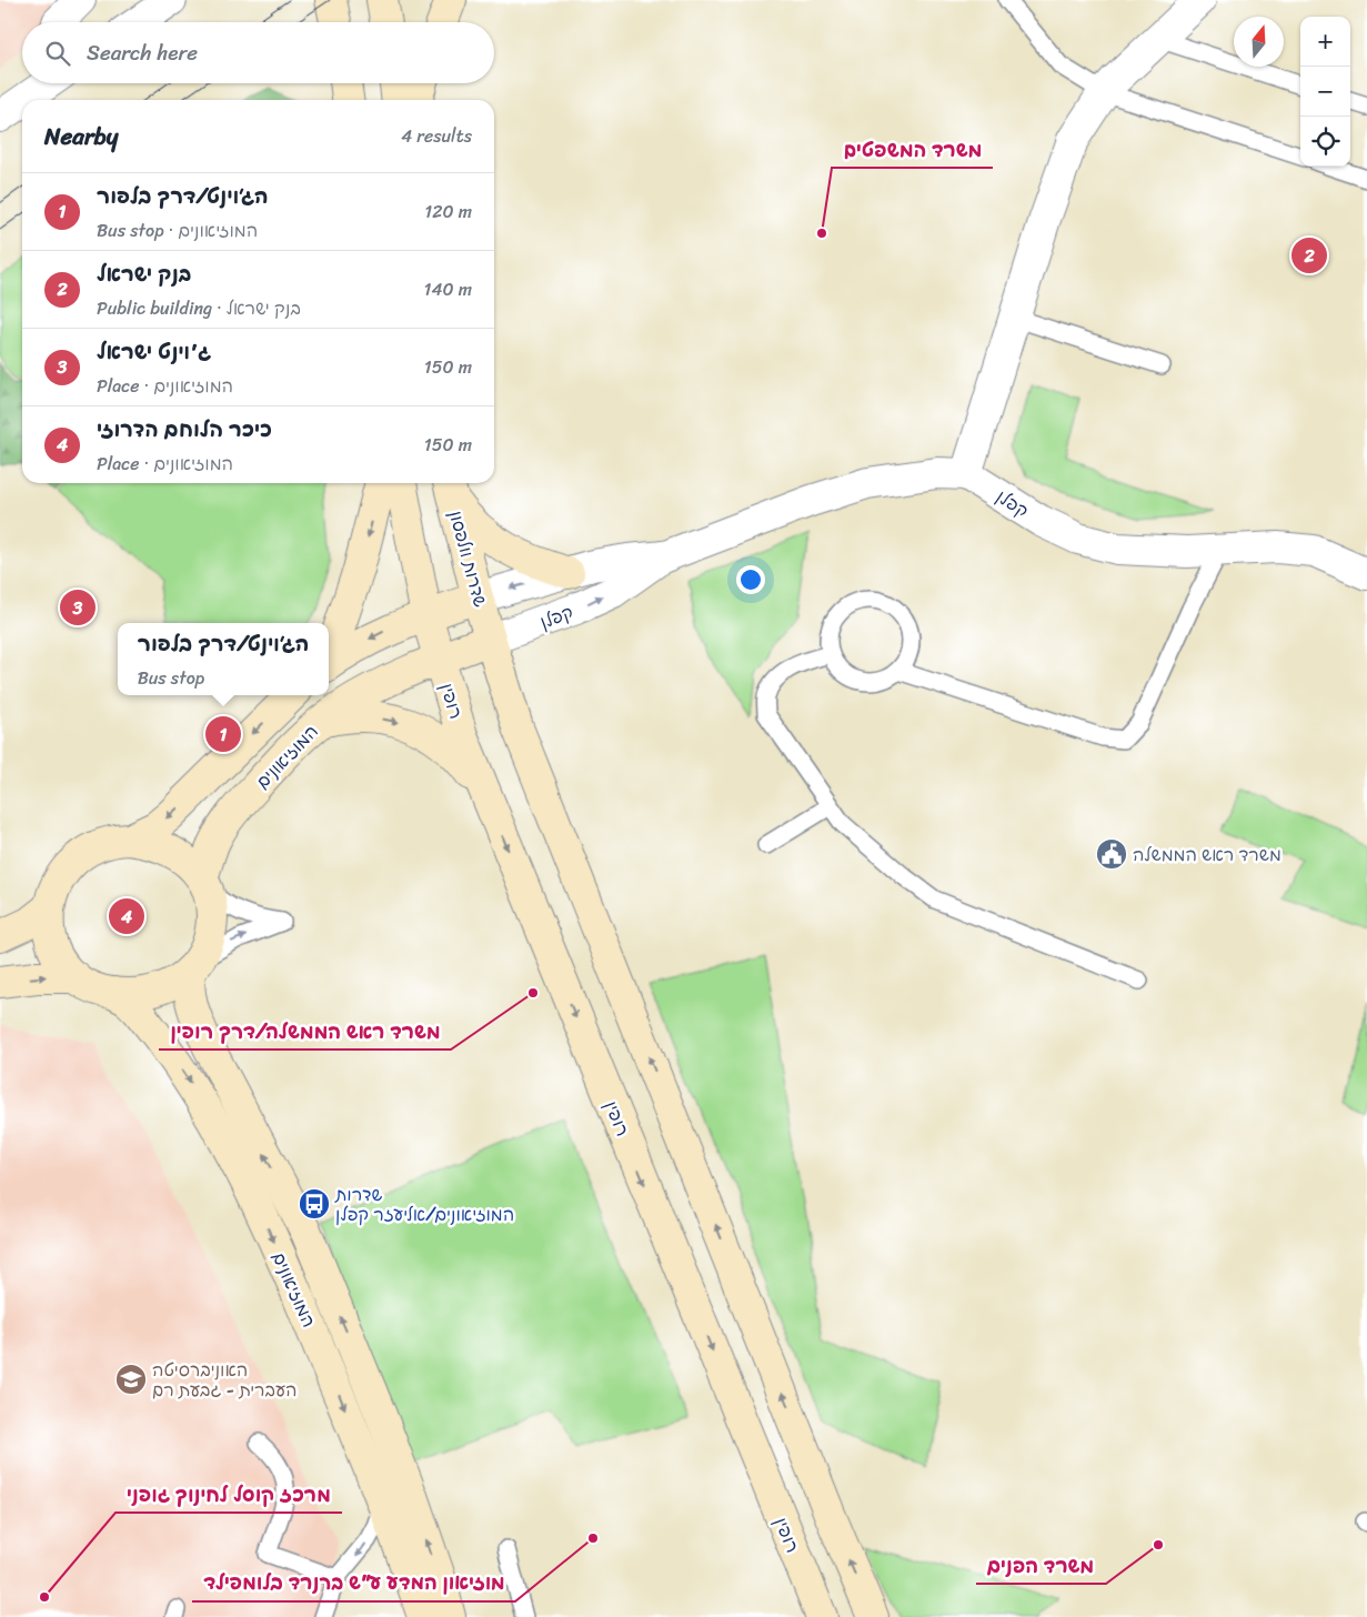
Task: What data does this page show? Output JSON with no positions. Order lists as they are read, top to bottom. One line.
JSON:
{"streets":{"street":["קפלן","שדרות וולפסון","רופין","המוזיאונים"]},"crossings":[["קפלן","שדרות וולפסון"],["קפלן","רופין"],["קפלן","המוזיאונים"],["רופין","המוזיאונים"]],"places":{"other":["משרד המשפטים","משרד ראש הממשלה/דרך רופין","מוזיאון המדע ע\"ש ברנרד בלומפילד","משרד הפנים","מרכז קוסל לחינוך גופני"],"public building":["משרד ראש הממשלה"],"bus stop":["שדרות המוזיאונים/אליעזר קפלן"],"school or university":["האוניברסיטה העברית - גבעת רם"]},"north":"top","page":{"map_buttons":["+","−"],"search":"Search here","heading":["Nearby","4 results"],"list":[{"mark":"1","name":"הג׳וינט/דרך בלפור","note":"Bus stop · המוזיאונים","value":"120 m"},{"mark":"2","name":"בנק ישראל","note":"Public building · בנק ישראל","value":"140 m"},{"mark":"3","name":"ג'וינט ישראל","note":"Place · המוזיאונים","value":"150 m"},{"mark":"4","name":"כיכר הלוחם הדרוזי","note":"Place · המוזיאונים","value":"150 m"}],"pins":["2","3","1","4"],"popup":["הג׳וינט/דרך בלפור","Bus stop"]}}
